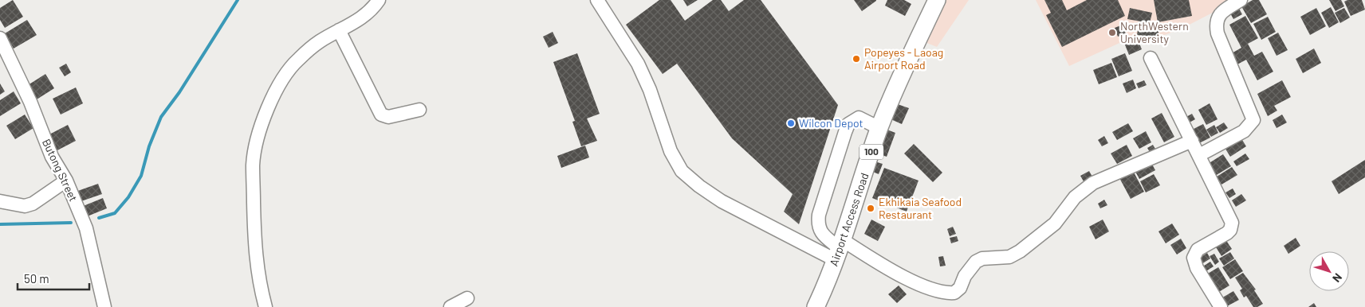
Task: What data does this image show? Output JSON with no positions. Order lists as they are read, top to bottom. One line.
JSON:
{"streets":{"main road":["100","Airport Access Road"],"street":["Butong Street"]},"places":["NorthWestern University","Popeyes - Laoag Airport Road","Wilcon Depot","Ekhikaia Seafood Restaurant"],"scale_bar":"50 m","north":"bottom right"}
